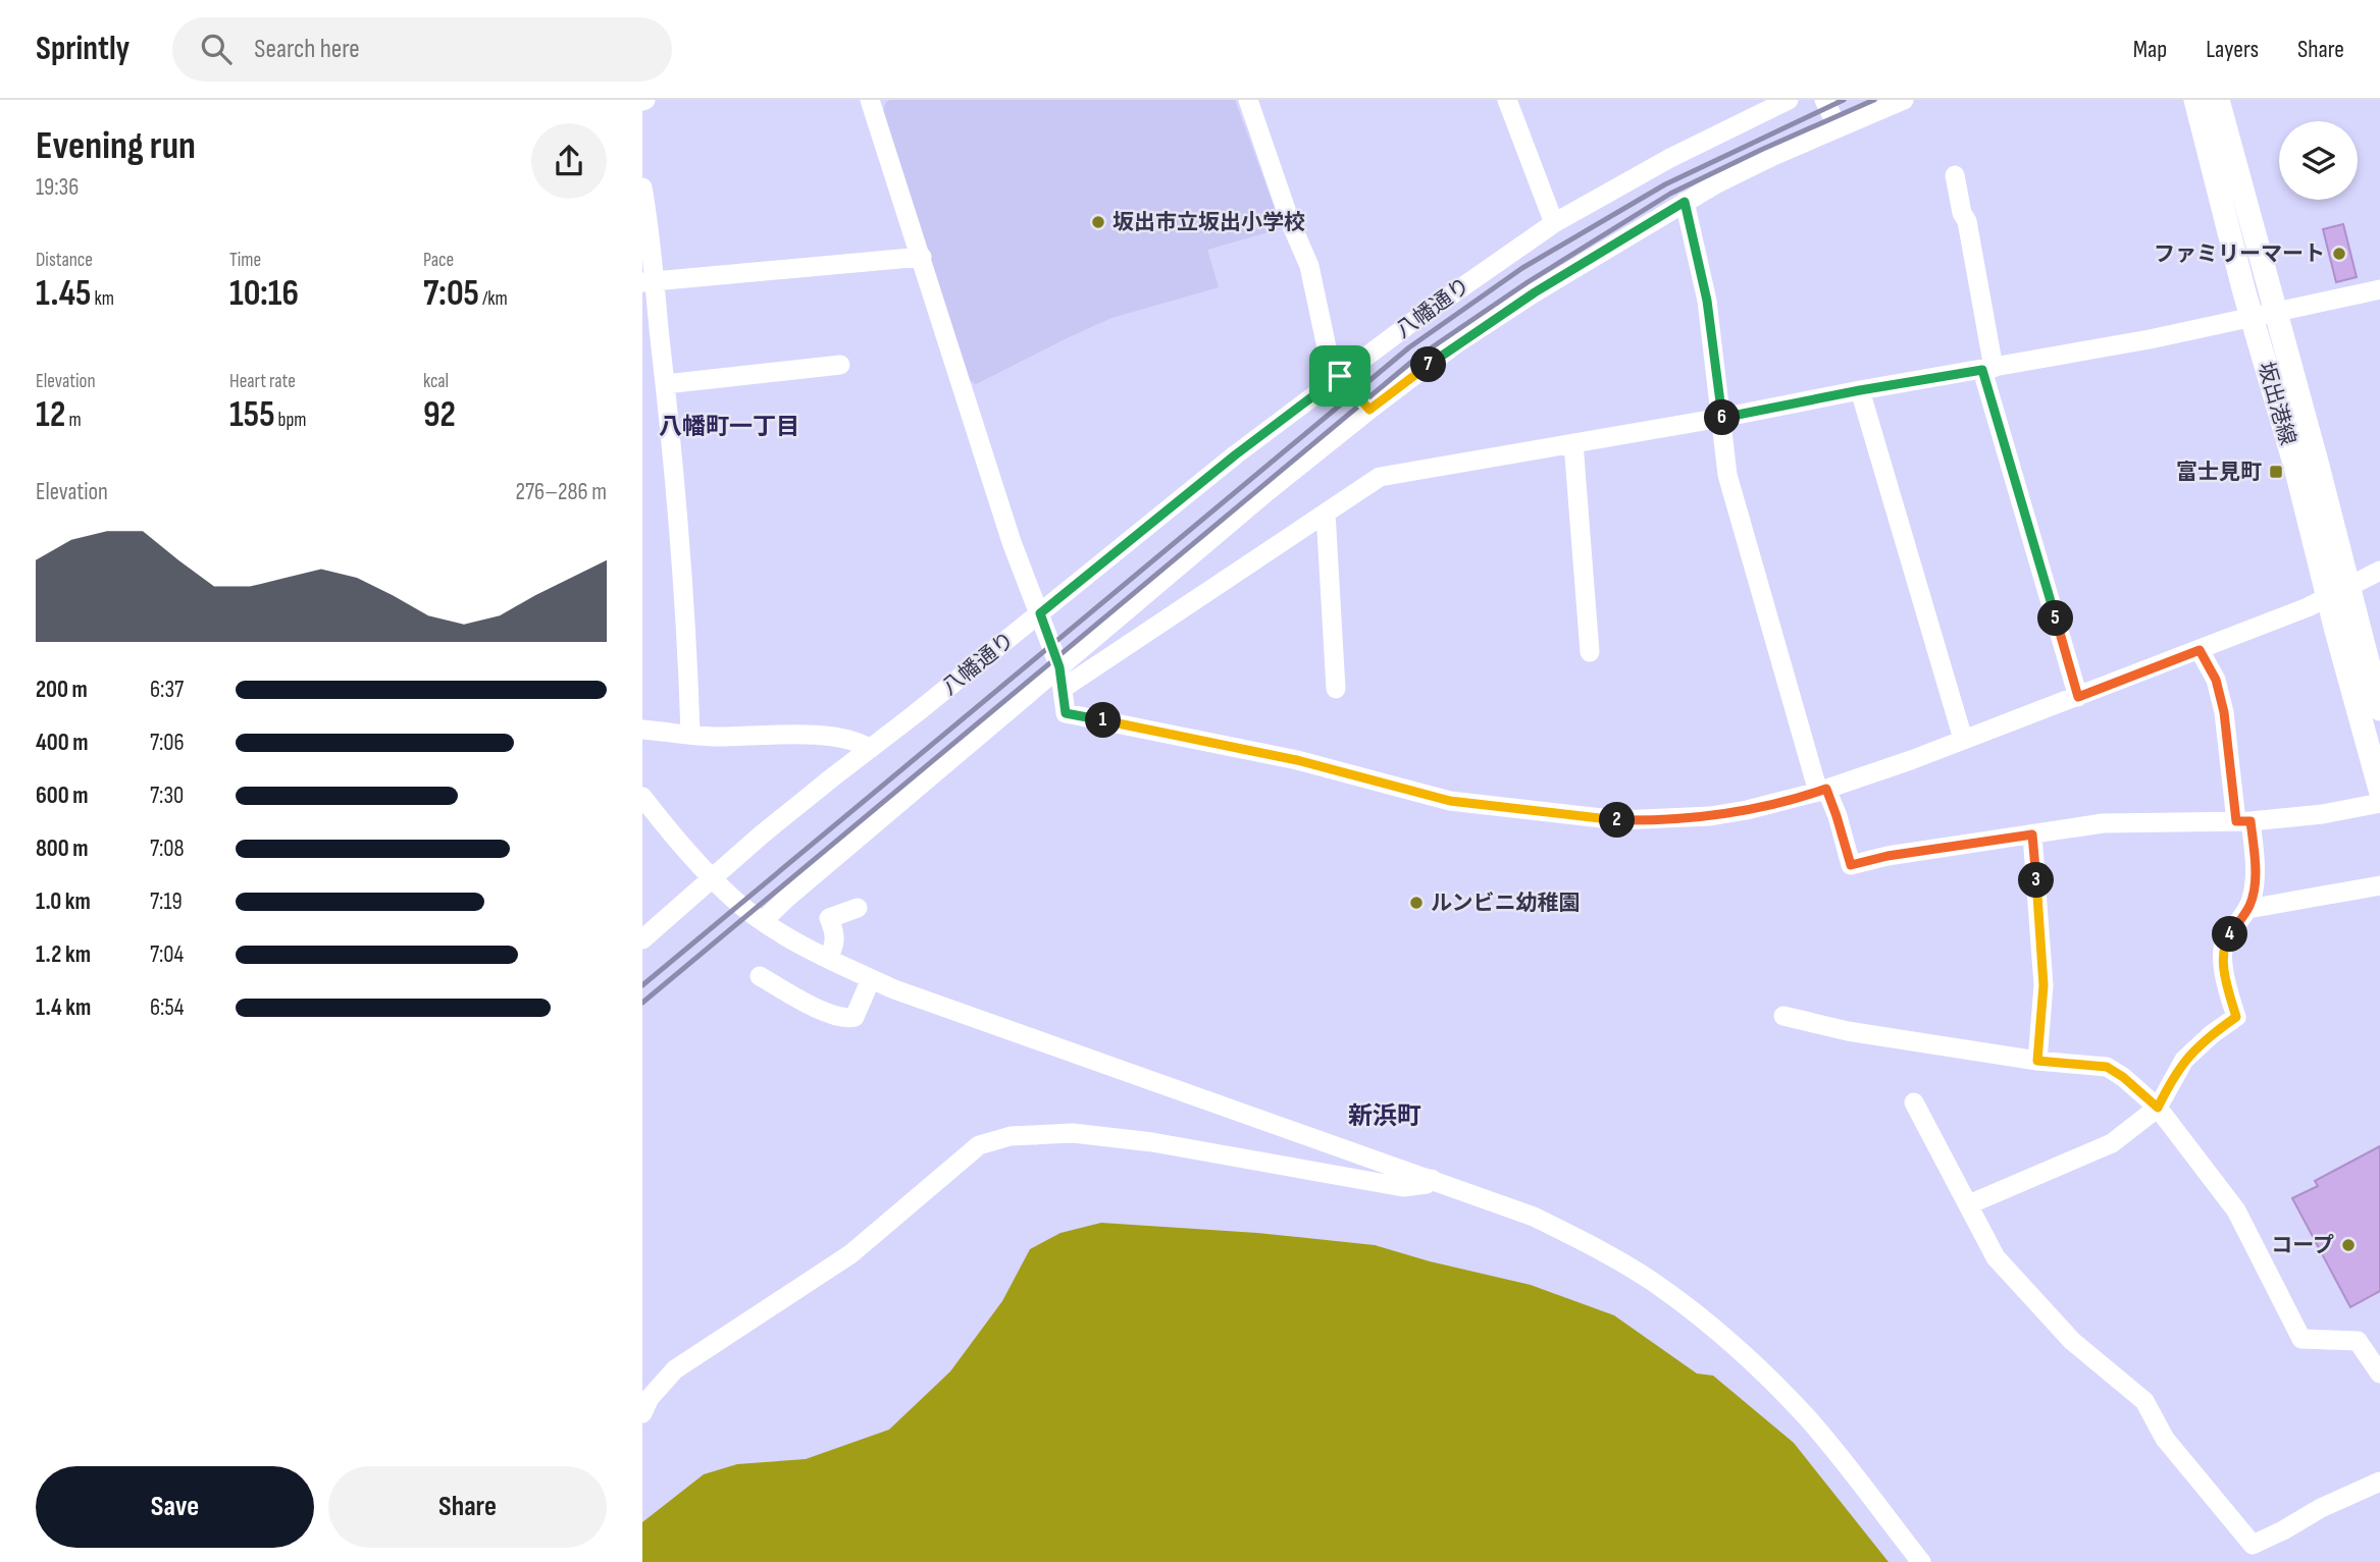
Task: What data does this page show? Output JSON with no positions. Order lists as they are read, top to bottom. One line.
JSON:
{"streets":{"main road":["坂出港線"],"street":["八幡通り"]},"districts":["八幡町一丁目","新浜町"],"places":{"other":["坂出市立坂出小学校","ファミリーマート","ルンビニ幼稚園","コープ"],"transit":["富士見町"]},"page":{"header":"Sprintly","search":"Search here","nav":["Map","Layers","Share"],"heading":["Evening run","19:36"],"stats":[["Distance","1.45 km"],["Time","10:16"],["Pace","7:05 /km"],["Elevation","12 m"],["Heart rate","155 bpm"],["kcal","92"]],"pins":["7","6","5","1","2","3","4"],"chart":["Elevation","276–286 m"],"list":[{"name":"200 m","note":"6:37"},{"name":"400 m","note":"7:06"},{"name":"600 m","note":"7:30"},{"name":"800 m","note":"7:08"},{"name":"1.0 km","note":"7:19"},{"name":"1.2 km","note":"7:04"},{"name":"1.4 km","note":"6:54"}],"buttons":["Save","Share"]}}
